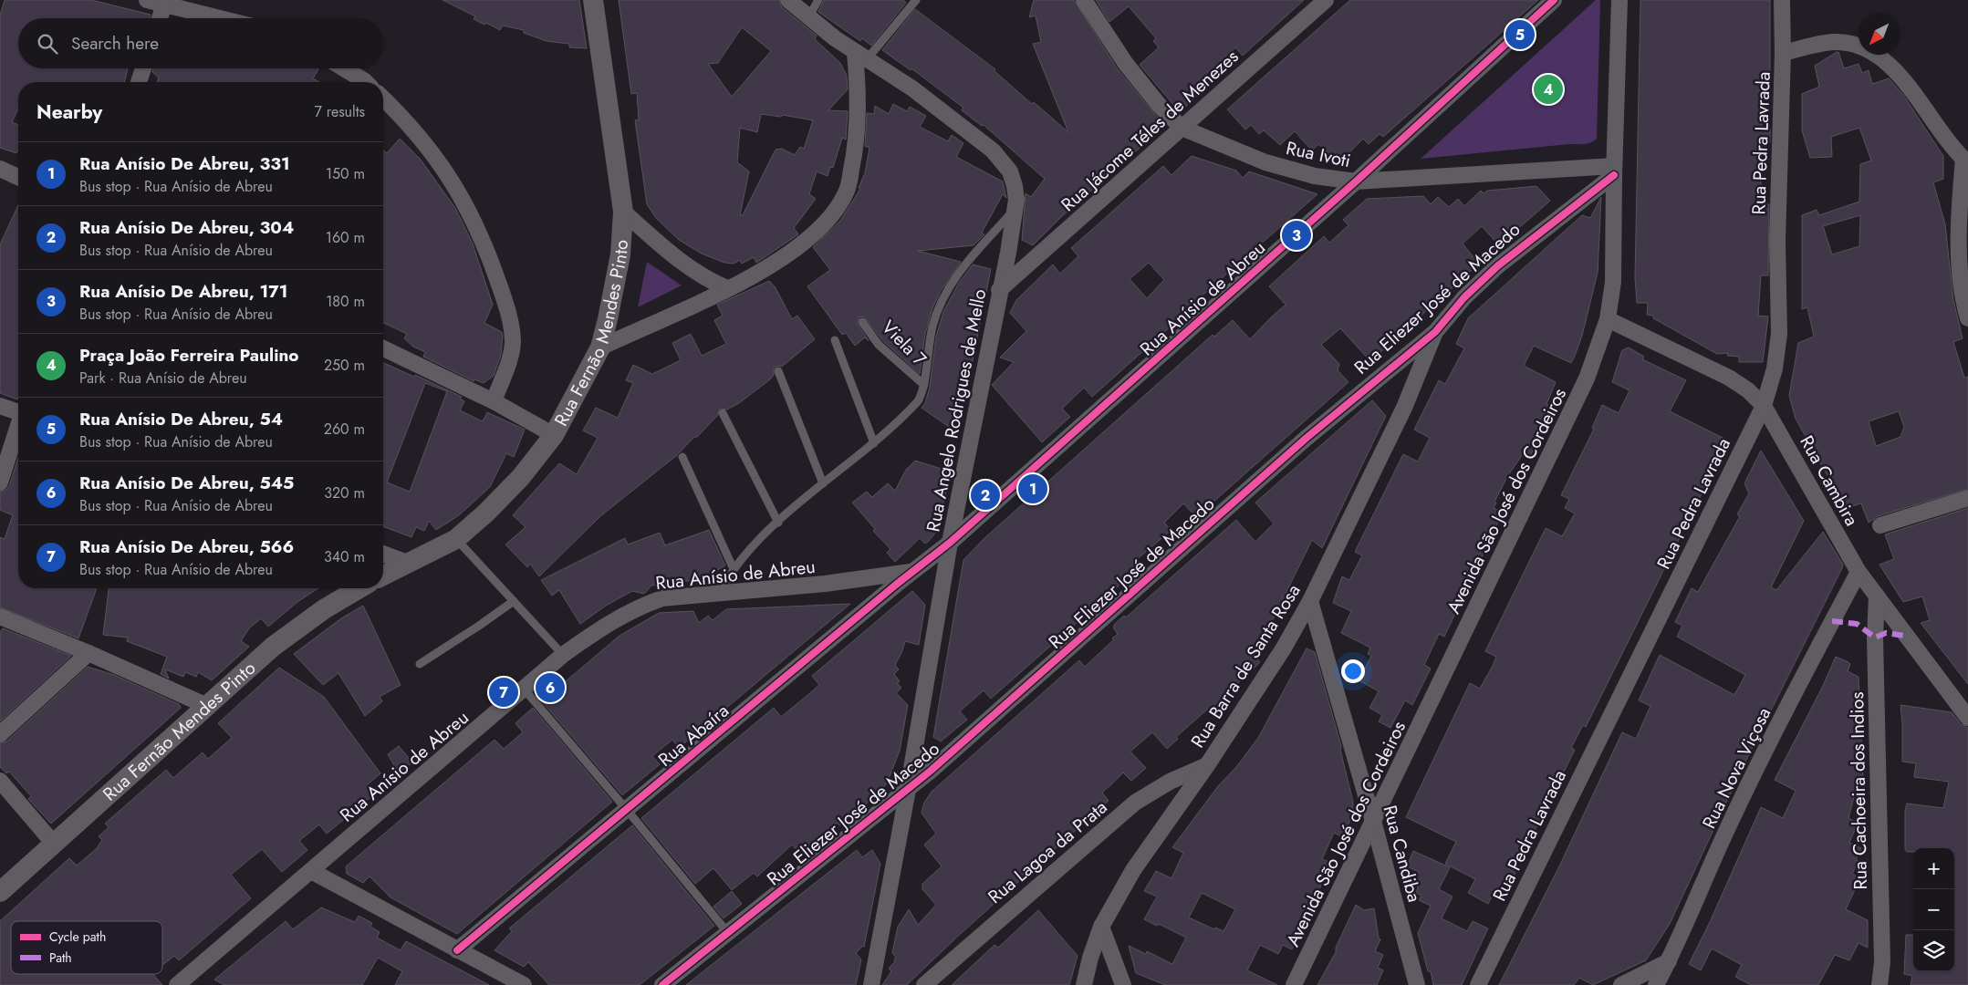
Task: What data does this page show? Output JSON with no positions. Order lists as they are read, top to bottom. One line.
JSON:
{"streets":{"street":["Rua Jácome Téles de Menezes","Rua Pedra Lavrada","Rua Ivoti","Rua Anísio de Abreu","Rua Eliezer José de Macedo","Rua Fernão Mendes Pinto","Rua Angelo Rodrigues de Mello","Rua Cambira","Avenida São José dos Cordeiros","Rua Barra de Santa Rosa","Rua Abaíra","Rua Nova Viçosa","Rua Cachoeira dos Indios","Rua Lagoa da Prata","Rua Candiba"],"lane":["Viela 7"]},"crossings":[["Rua Jácome Téles de Menezes","Rua Ivoti"],["Rua Jácome Téles de Menezes","Rua Angelo Rodrigues de Mello"],["Rua Pedra Lavrada","Rua Cambira"],["Rua Ivoti","Rua Anísio de Abreu"],["Rua Ivoti","Rua Eliezer José de Macedo"],["Rua Ivoti","Avenida São José dos Cordeiros"],["Rua Anísio de Abreu","Rua Angelo Rodrigues de Mello"],["Rua Anísio de Abreu","Rua Abaíra"],["Rua Eliezer José de Macedo","Rua Angelo Rodrigues de Mello"],["Rua Eliezer José de Macedo","Avenida São José dos Cordeiros"],["Rua Eliezer José de Macedo","Rua Barra de Santa Rosa"],["Rua Angelo Rodrigues de Mello","Rua Abaíra"],["Rua Cambira","Avenida São José dos Cordeiros"],["Rua Cambira","Rua Nova Viçosa"],["Rua Cambira","Rua Cachoeira dos Indios"],["Avenida São José dos Cordeiros","Rua Candiba"],["Rua Barra de Santa Rosa","Rua Lagoa da Prata"],["Rua Barra de Santa Rosa","Rua Candiba"]],"legend":["Cycle path","Path"],"north":"bottom left","page":{"pins":["5","4","3","1","2","6","7"],"search":"Search here","heading":["Nearby","7 results"],"list":[{"mark":"1","name":"Rua Anísio De Abreu, 331","note":"Bus stop · Rua Anísio de Abreu","value":"150 m"},{"mark":"2","name":"Rua Anísio De Abreu, 304","note":"Bus stop · Rua Anísio de Abreu","value":"160 m"},{"mark":"3","name":"Rua Anísio De Abreu, 171","note":"Bus stop · Rua Anísio de Abreu","value":"180 m"},{"mark":"4","name":"Praça João Ferreira Paulino","note":"Park · Rua Anísio de Abreu","value":"250 m"},{"mark":"5","name":"Rua Anísio De Abreu, 54","note":"Bus stop · Rua Anísio de Abreu","value":"260 m"},{"mark":"6","name":"Rua Anísio De Abreu, 545","note":"Bus stop · Rua Anísio de Abreu","value":"320 m"},{"mark":"7","name":"Rua Anísio De Abreu, 566","note":"Bus stop · Rua Anísio de Abreu","value":"340 m"}],"map_buttons":["+","−"]}}
